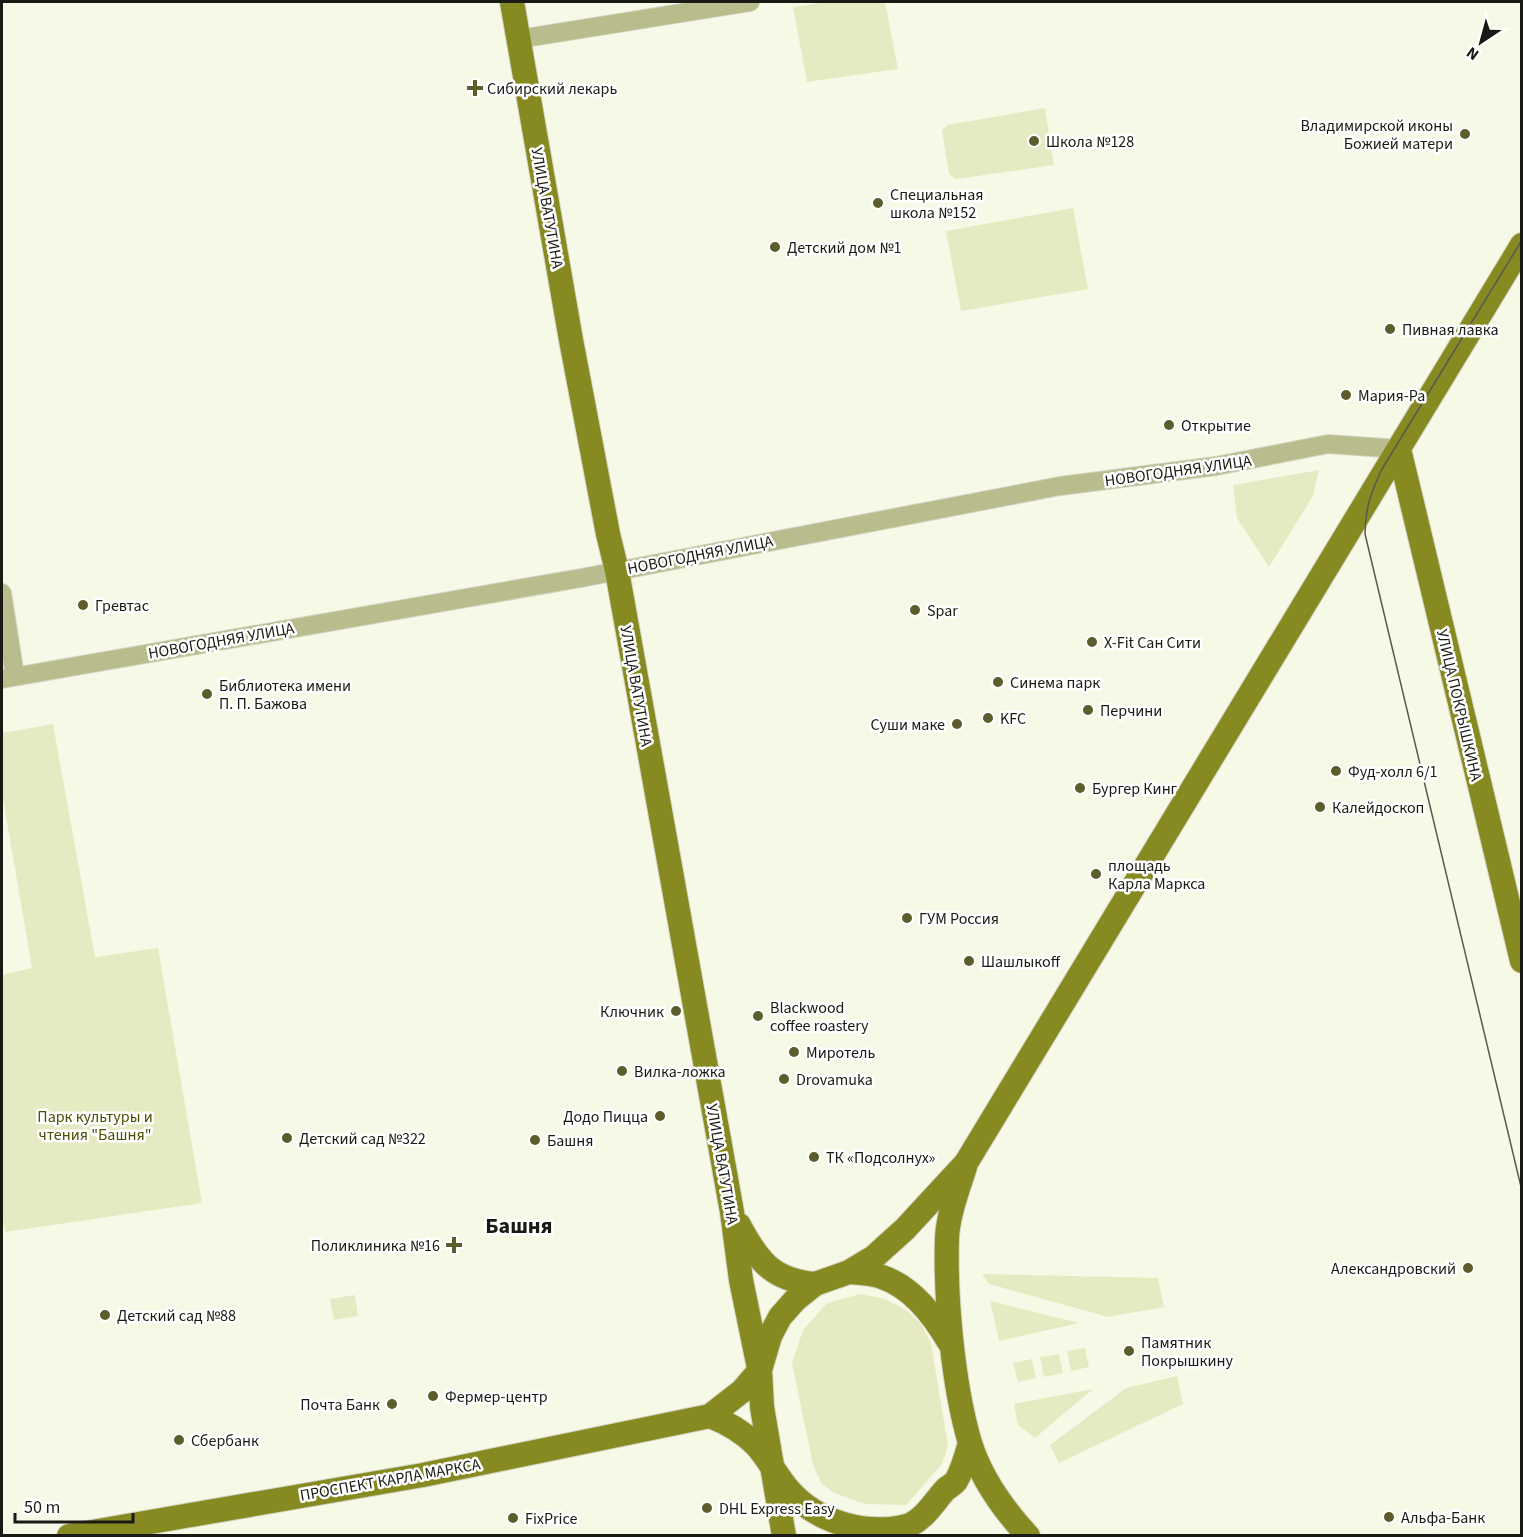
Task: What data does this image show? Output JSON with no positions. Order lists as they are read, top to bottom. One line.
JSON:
{"streets":{"main road":["УЛИЦА ВАТУТИНА","УЛИЦА ПОКРЫШКИНА","ПРОСПЕКТ КАРЛА МАРКСА"],"street":["НОВОГОДНЯЯ УЛИЦА"]},"crossings":[["УЛИЦА ВАТУТИНА","НОВОГОДНЯЯ УЛИЦА"],["НОВОГОДНЯЯ УЛИЦА","УЛИЦА ПОКРЫШКИНА"]],"districts":["Башня"],"parks":["Парк культуры и чтения \"Башня\""],"places":{"health":["Сибирский лекарь","Поликлиника №16"],"other":["Владимирской иконы Божией матери","Школа №128","Специальная школа №152","Детский дом №1","Пивная лавка","Мария-Ра","Открытие","Гревтас","Spar","X-Fit Сан Сити","Синема парк","Библиотека имени П. П. Бажова","Перчини","KFC","Суши маке","Фуд-холл 6/1","Бургер Кинг","Калейдоскоп","площадь Карла Маркса","ГУМ Россия","Шашлыкоff","Ключник","Blackwood coffee roastery","Миротель","Вилка-ложка","Drovamuka","Додо Пицца","Детский сад №322","Башня","ТК «Подсолнух»","Александровский","Детский сад №88","Памятник Покрышкину","Фермер-центр","Почта Банк","Сбербанк","DHL Express Easy","Альфа-Банк","FixPrice"]},"scale_bar":"50 m","north":"bottom left"}
